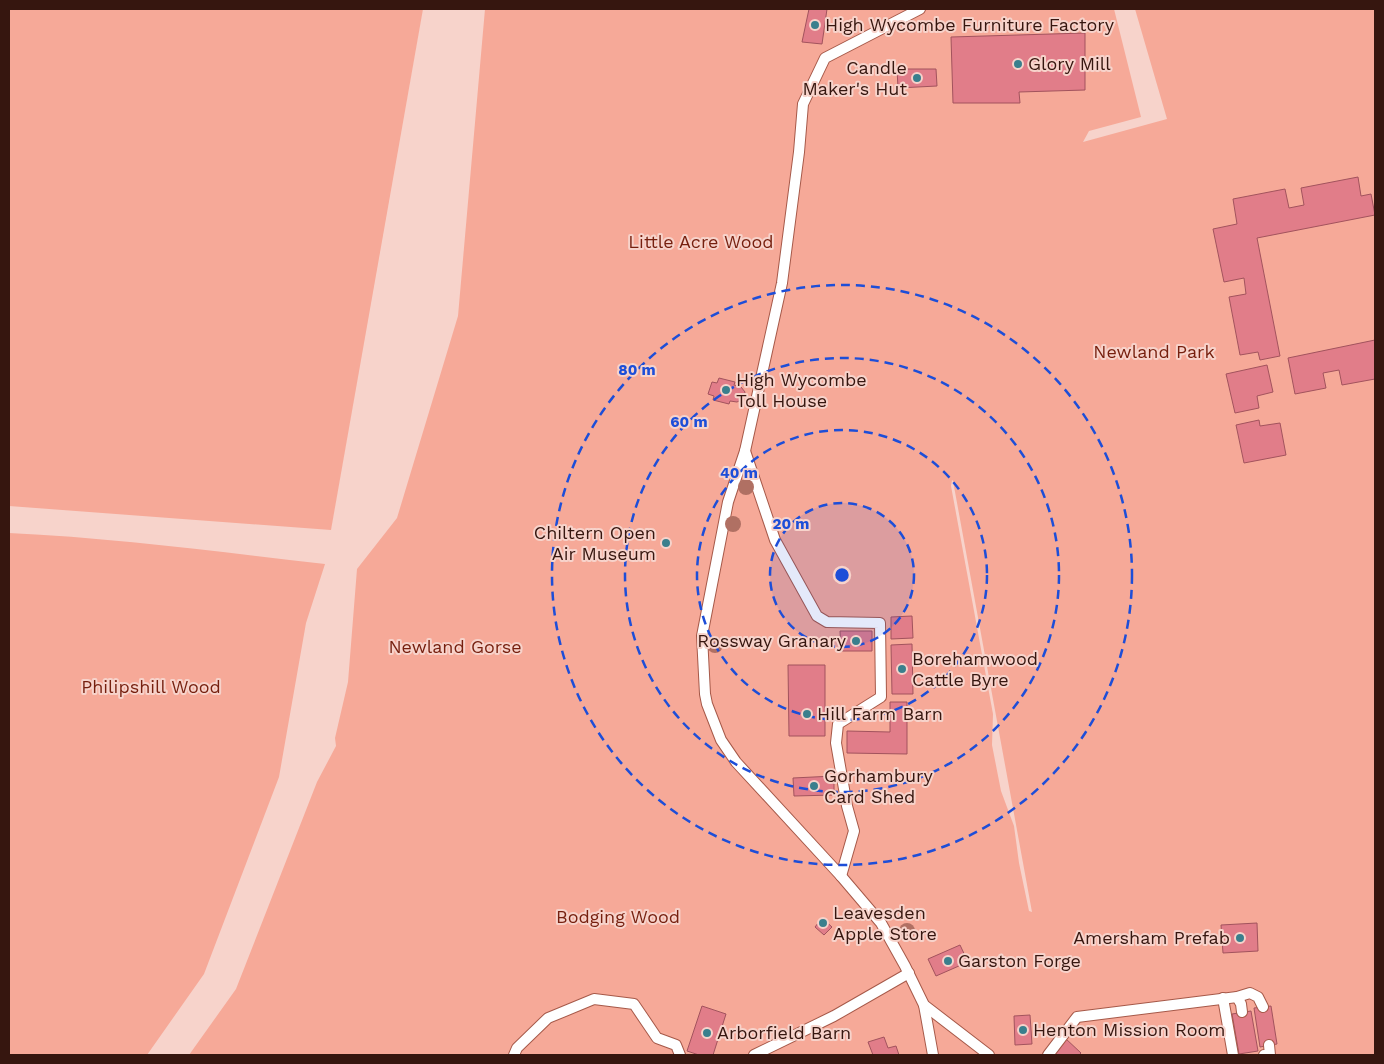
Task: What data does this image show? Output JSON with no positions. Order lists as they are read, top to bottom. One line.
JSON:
{"parks":["Little Acre Wood","Newland Park","Newland Gorse","Philipshill Wood","Bodging Wood"],"places":["High Wycombe Furniture Factory","Glory Mill","Candle Maker's Hut","High Wycombe Toll House","Chiltern Open Air Museum","Rossway Granary","Borehamwood Cattle Byre","Hill Farm Barn","Gorhambury Card Shed","Leavesden Apple Store","Amersham Prefab","Garston Forge","Henton Mission Room","Arborfield Barn"],"rings":["80 m","60 m","40 m","20 m"]}
